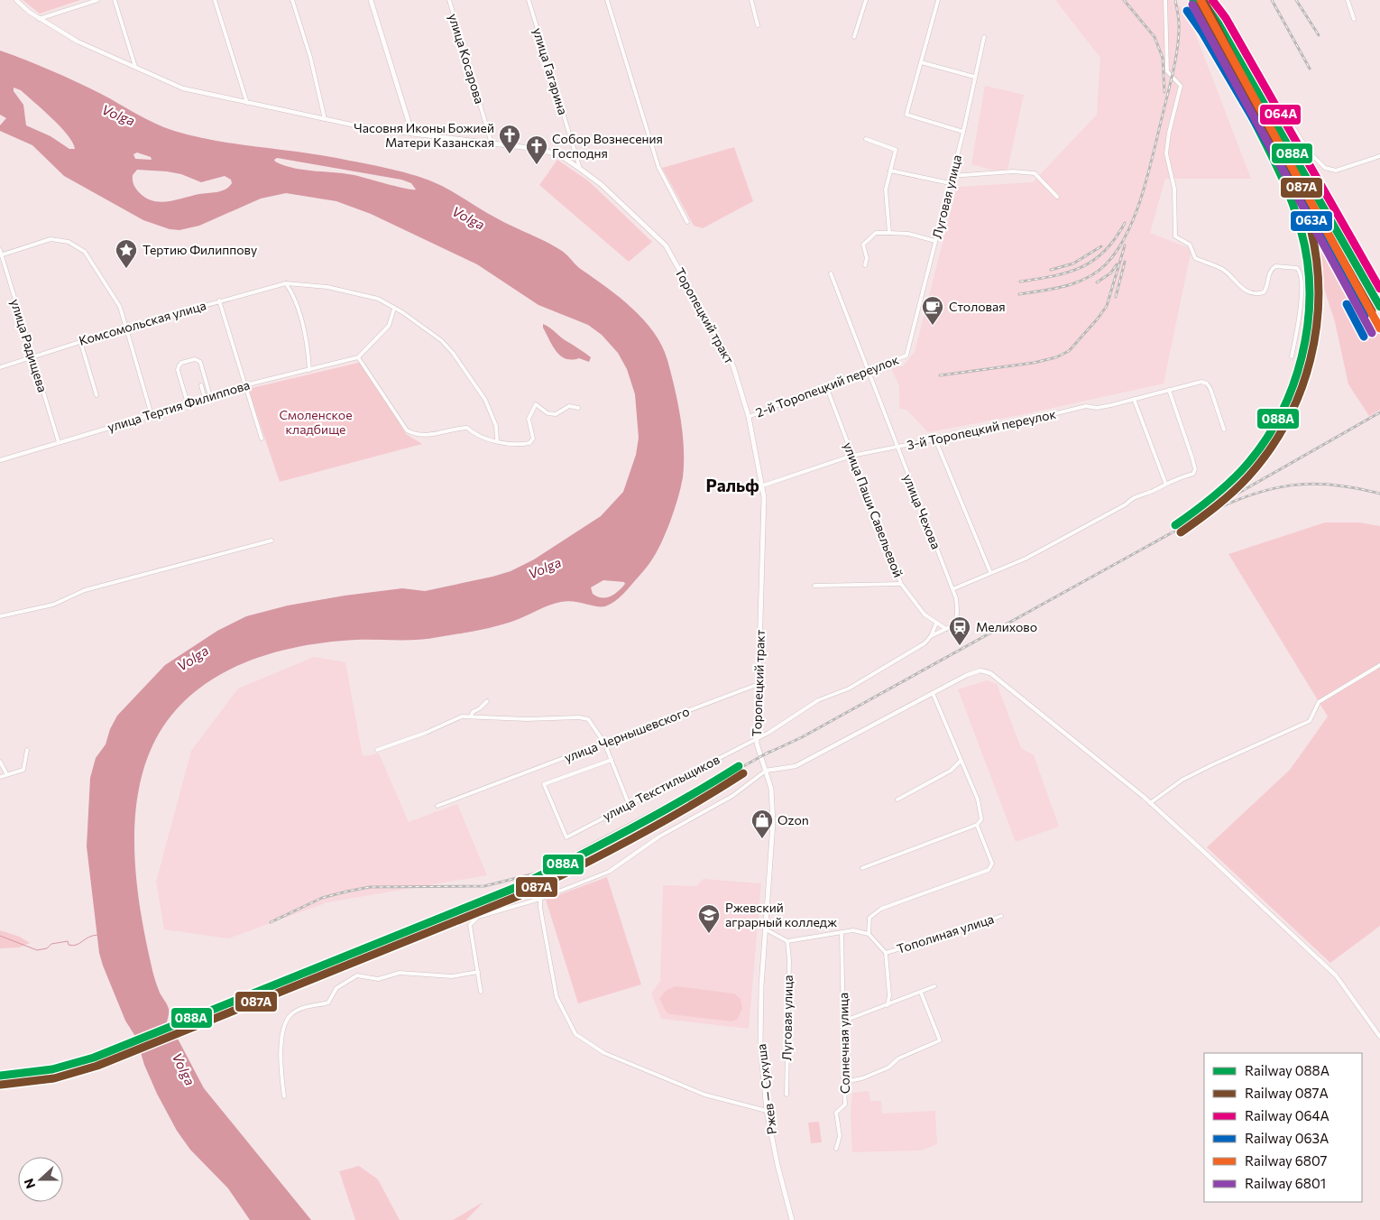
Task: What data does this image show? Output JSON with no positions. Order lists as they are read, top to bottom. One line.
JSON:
{"streets":{"main road":["Торопецкий тракт","Ржев — Сухуша"],"street":["улица Косарова","улица Гагарина","Луговая улица","Комсомольская улица","улица Радищева","2-й Торопецкий переулок","улица Тертия Филиппова","3-й Торопецкий переулок","улица Паши Савельевой","улица Чехова","улица Чернышевского","улица Текстильщиков","Тополиная улица","Солнечная улица"]},"crossings":[["улица Косарова","Торопецкий тракт"],["улица Гагарина","Торопецкий тракт"],["Луговая улица","2-й Торопецкий переулок"],["Торопецкий тракт","2-й Торопецкий переулок"],["Торопецкий тракт","3-й Торопецкий переулок"],["Торопецкий тракт","улица Чернышевского"],["Торопецкий тракт","улица Текстильщиков"],["Комсомольская улица","улица Радищева"],["улица Радищева","улица Тертия Филиппова"],["2-й Торопецкий переулок","улица Паши Савельевой"],["2-й Торопецкий переулок","улица Чехова"],["3-й Торопецкий переулок","улица Паши Савельевой"],["3-й Торопецкий переулок","улица Чехова"],["улица Паши Савельевой","улица Чехова"]],"districts":["Ральф"],"water":["Volga"],"parks":["Смоленское кладбище"],"places":{"church":["Часовня Иконы Божией Матери Казанская","Собор Вознесения Господня"],"place":["Тертию Филиппову"],"cafe":["Столовая"],"station":["Мелихово"],"shop":["Ozon"],"school or university":["Ржевский аграрный колледж"]},"lines":["rail line 088А","rail line 087А","rail line 064А","rail line 6807","rail line 6801","rail line 063А"],"legend":["Railway 088А","Railway 087А","Railway 064А","Railway 063А","Railway 6807","Railway 6801"],"north":"left"}
